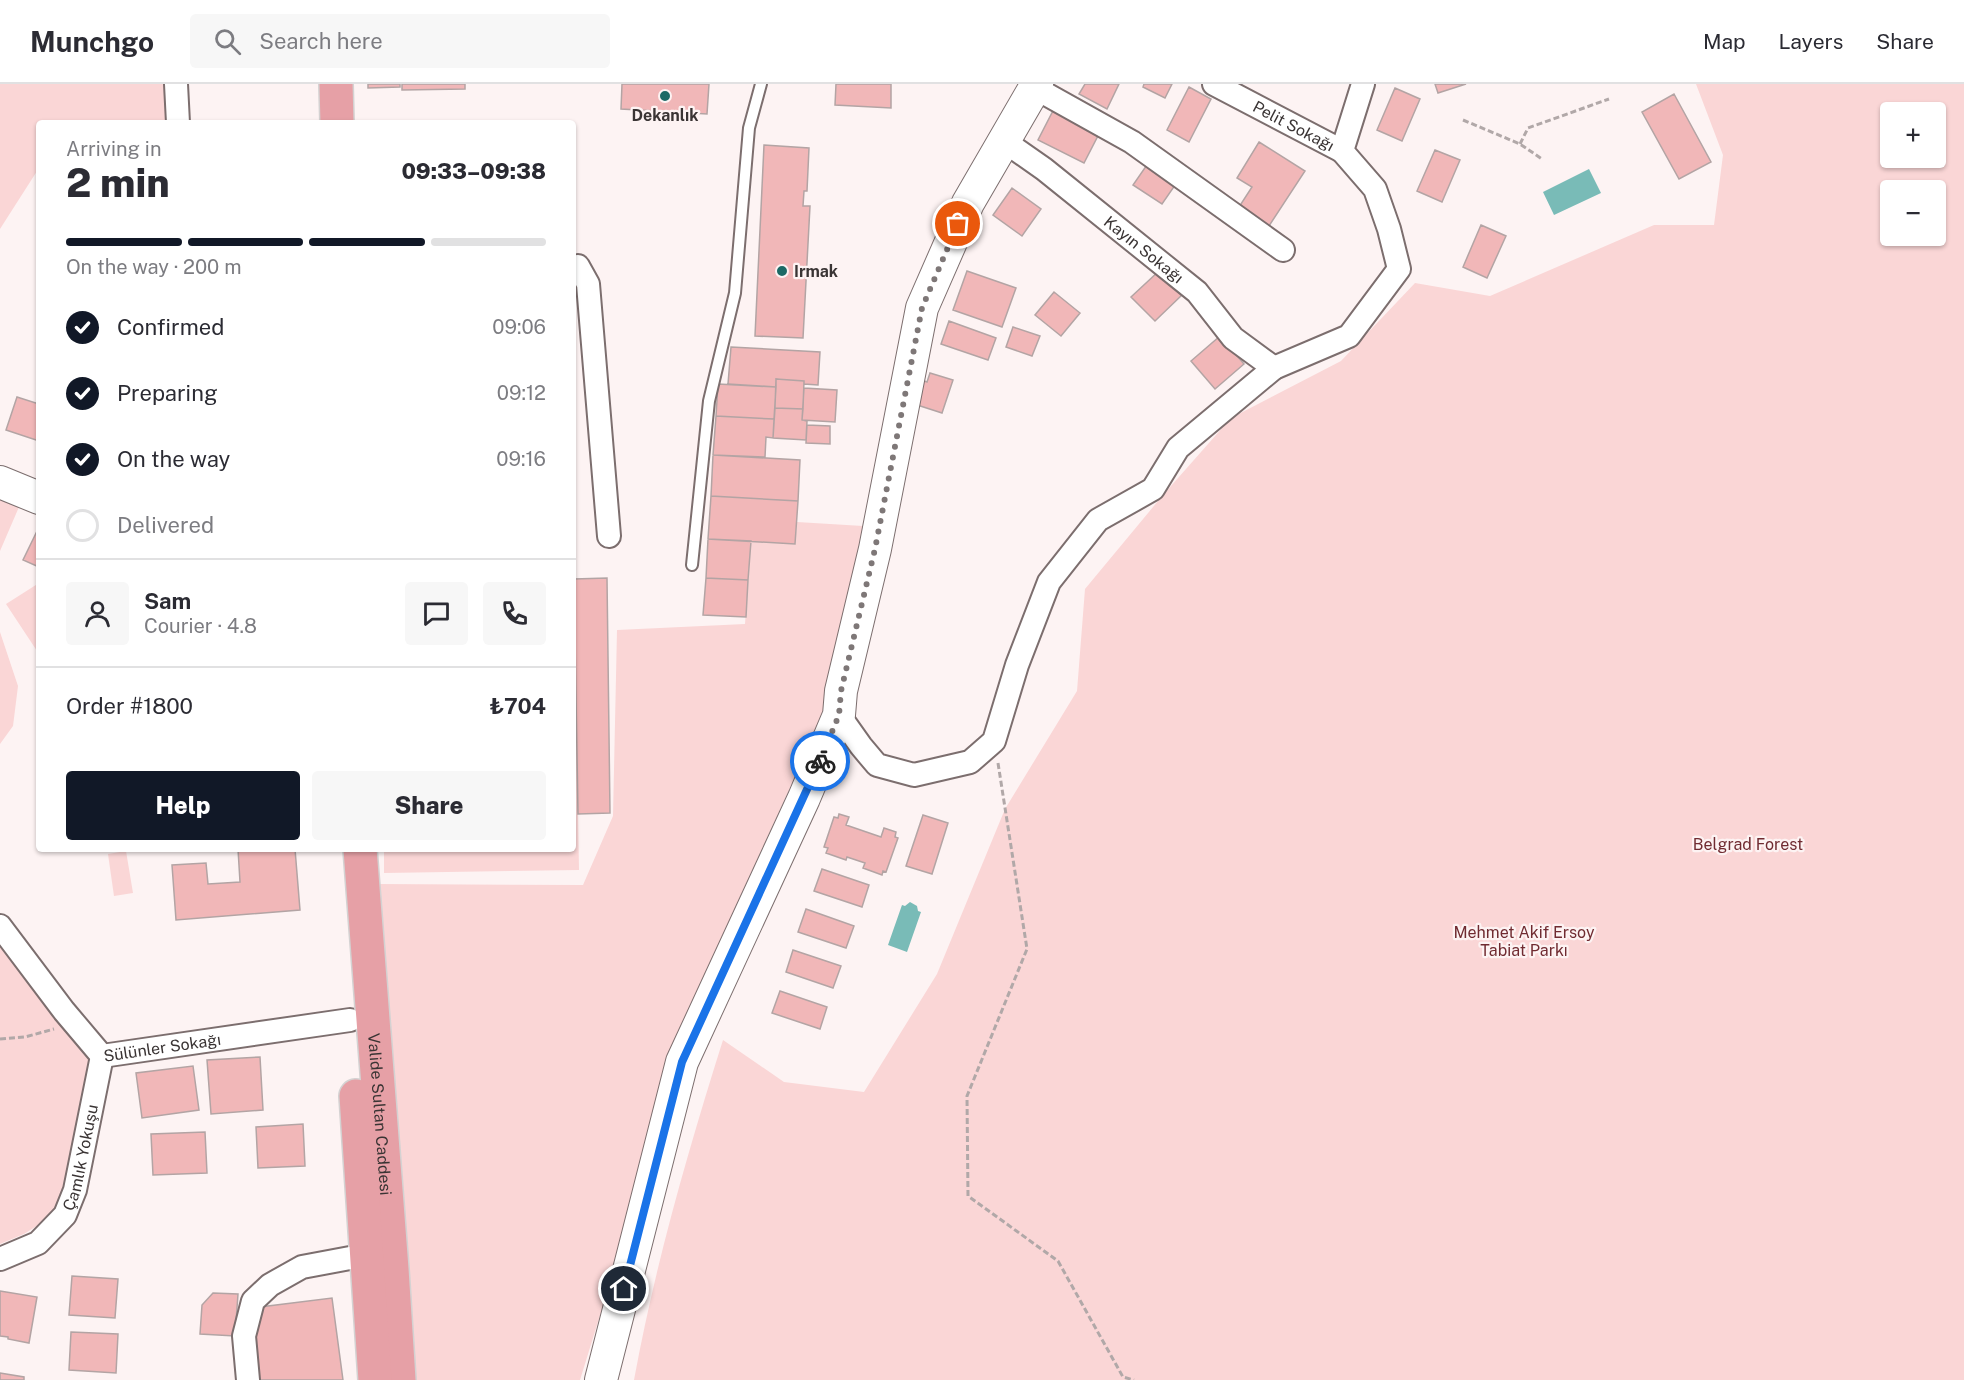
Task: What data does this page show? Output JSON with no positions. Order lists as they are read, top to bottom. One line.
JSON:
{"streets":{"main road":["Valide Sultan Caddesi"],"street":["Pelit Sokağı","Kayın Sokağı","Sülünler Sokağı","Çamlık Yokuşu"]},"crossings":[["Sülünler Sokağı","Valide Sultan Caddesi"],["Sülünler Sokağı","Çamlık Yokuşu"]],"parks":["Belgrad Forest","Mehmet Akif Ersoy Tabiat Parkı"],"places":["Dekanlık","Irmak"],"page":{"header":"Munchgo","search":"Search here","nav":["Map","Layers","Share"],"map_buttons":["+","−"],"heading":["2 min","Arriving in","09:33–09:38"],"panel":["Sam","Courier · 4.8","Order #1800","₺704"],"bar":"On the way · 200 m","list":[["Confirmed","09:06"],["Preparing","09:12"],["On the way","09:16"],"Delivered"],"buttons":["Help","Share"]}}
